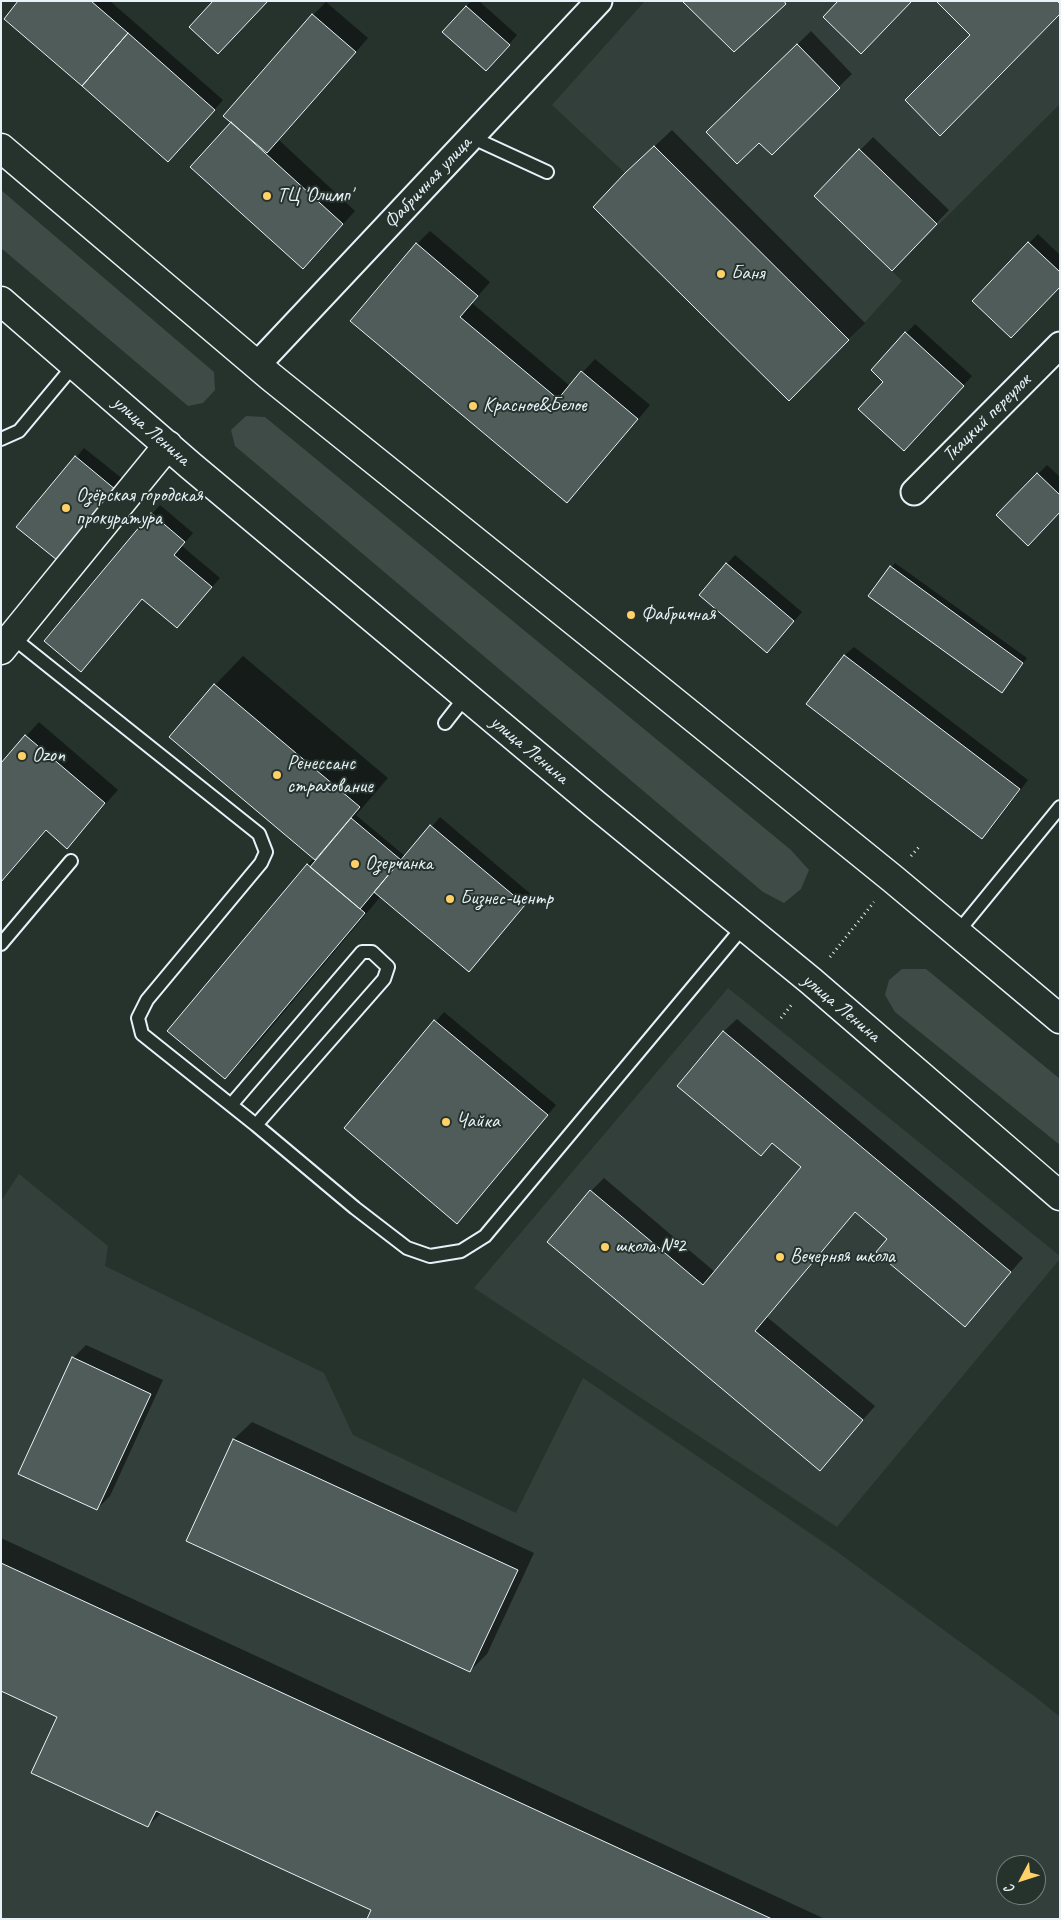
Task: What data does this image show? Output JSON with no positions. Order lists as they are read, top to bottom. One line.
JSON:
{"streets":{"main road":["улица Ленина"],"street":["Фабричная улица","Ткацкий переулок"]},"places":["ТЦ 'Олимп'","Баня","Красное&Белое","Озёрская городская прокуратура","Фабричная","Ozon","Ренессанс страхование","Озерчанка","Бизнес-центр","Чайка","школа №2","Вечерняя школа"],"north":"bottom left"}
